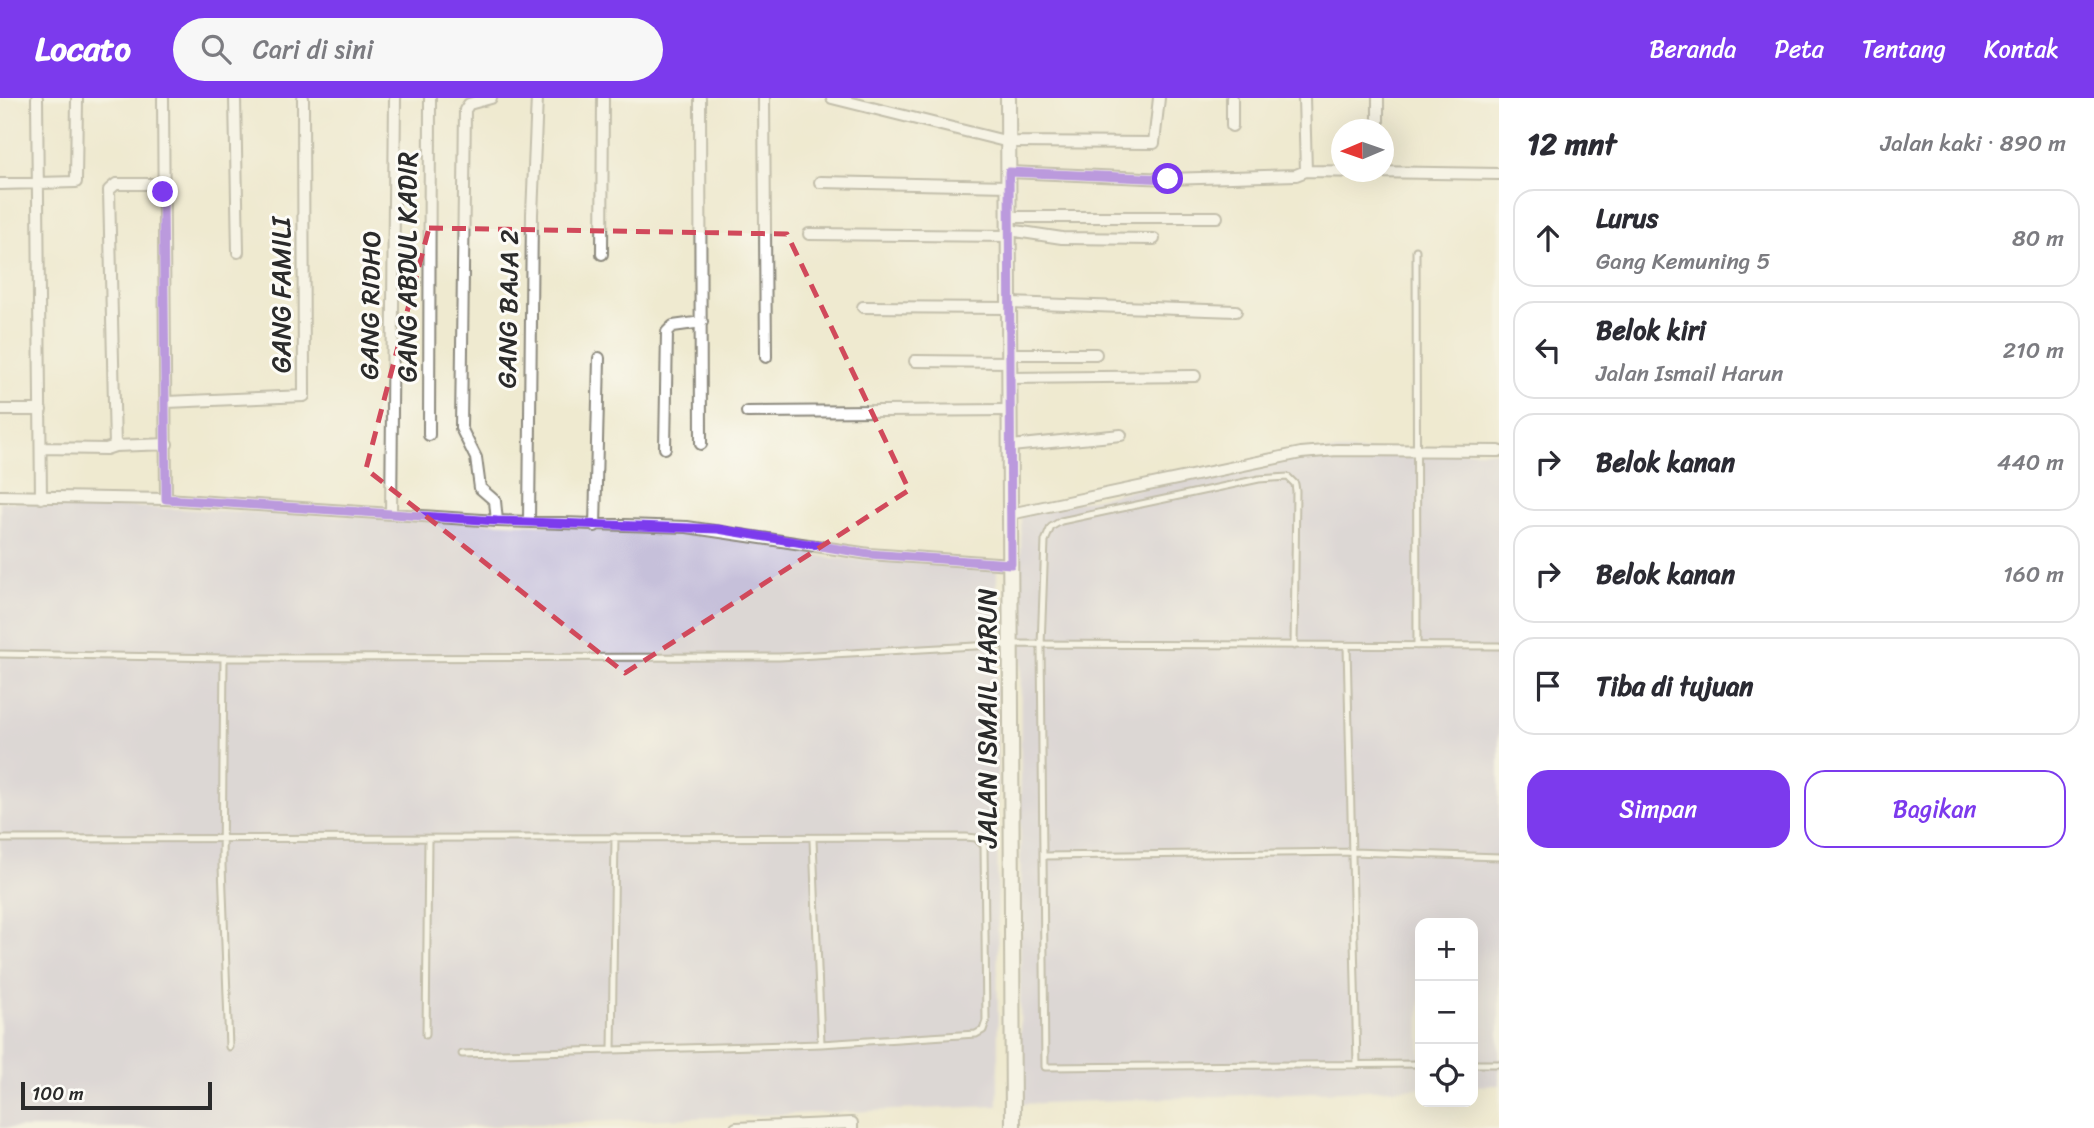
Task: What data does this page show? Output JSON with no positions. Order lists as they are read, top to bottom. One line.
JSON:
{"streets":{"street":["GANG ABDUL KADIR","GANG FAMILI","GANG RIDHO","GANG BAJA 2","JALAN ISMAIL HARUN"]},"scale_bar":"100 m","north":"left","page":{"header":"Locato","search":"Cari di sini","nav":["Beranda","Peta","Tentang","Kontak"],"heading":["12 mnt","Jalan kaki · 890 m"],"list":[["Lurus","Gang Kemuning 5","80 m"],["Belok kiri","Jalan Ismail Harun","210 m"],["Belok kanan","440 m"],["Belok kanan","160 m"],"Tiba di tujuan"],"buttons":["Simpan","Bagikan"],"map_buttons":["+","−"],"scale":"100 m"}}
